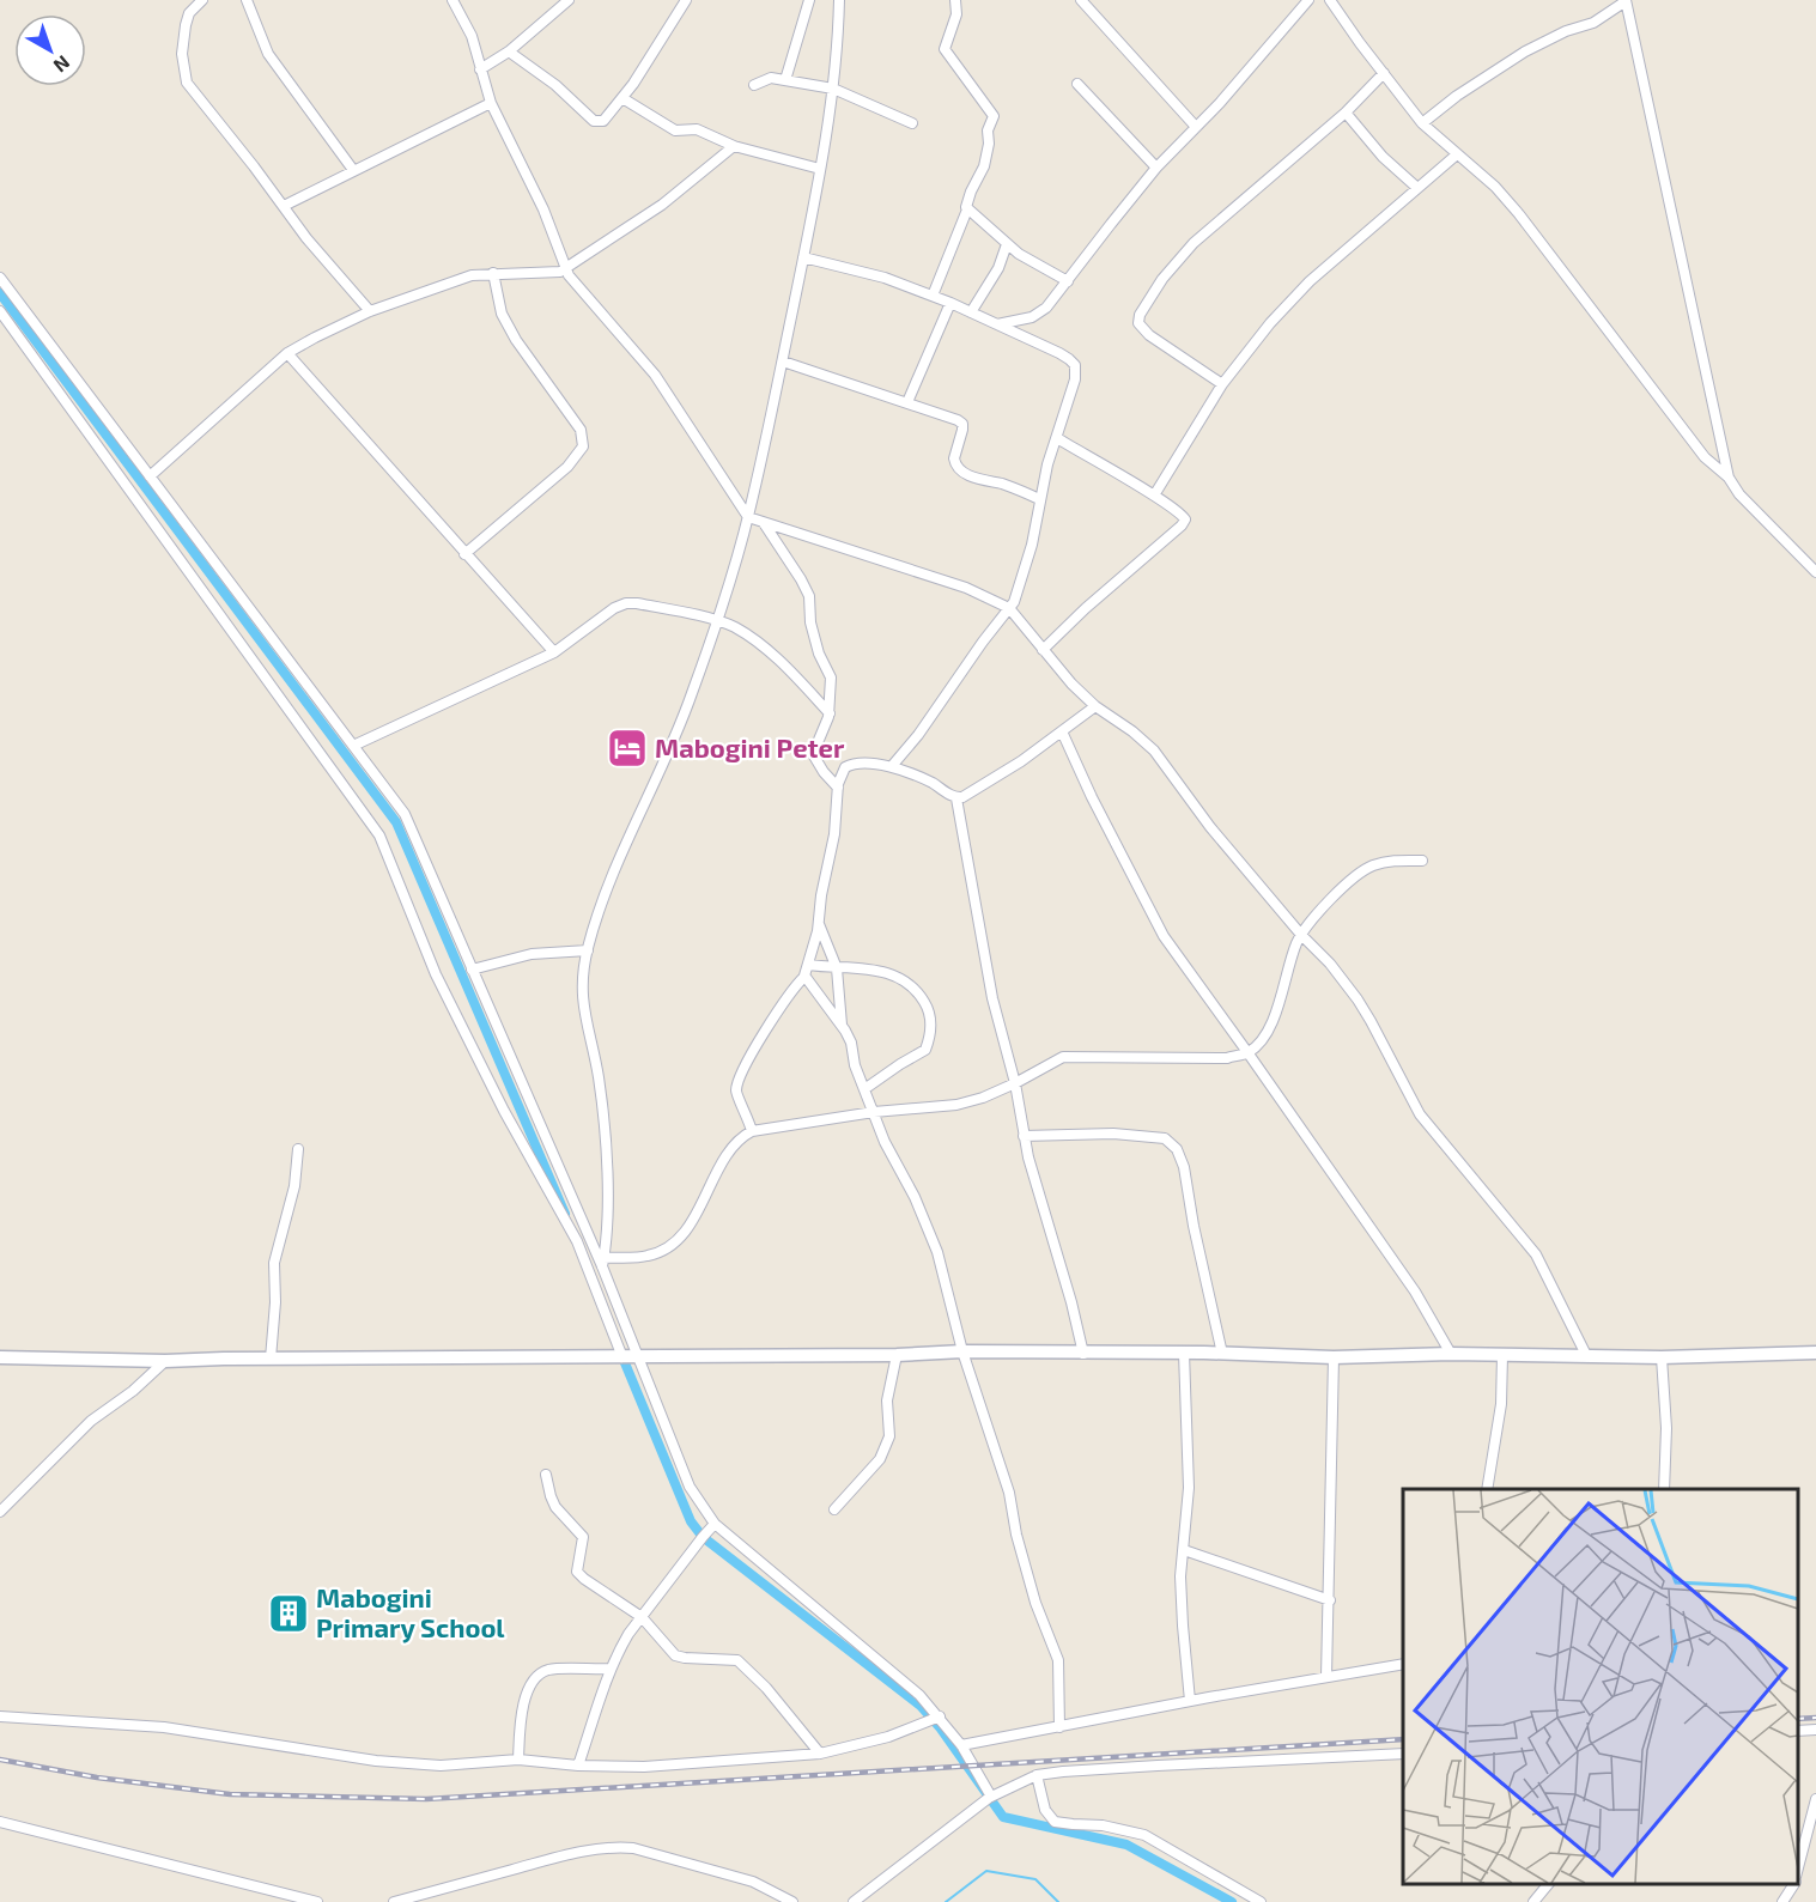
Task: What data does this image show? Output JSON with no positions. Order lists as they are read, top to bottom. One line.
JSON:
{"places":{"hotel":["Mabogini Peter"],"building":["Mabogini Primary School"]},"north":"bottom right"}
